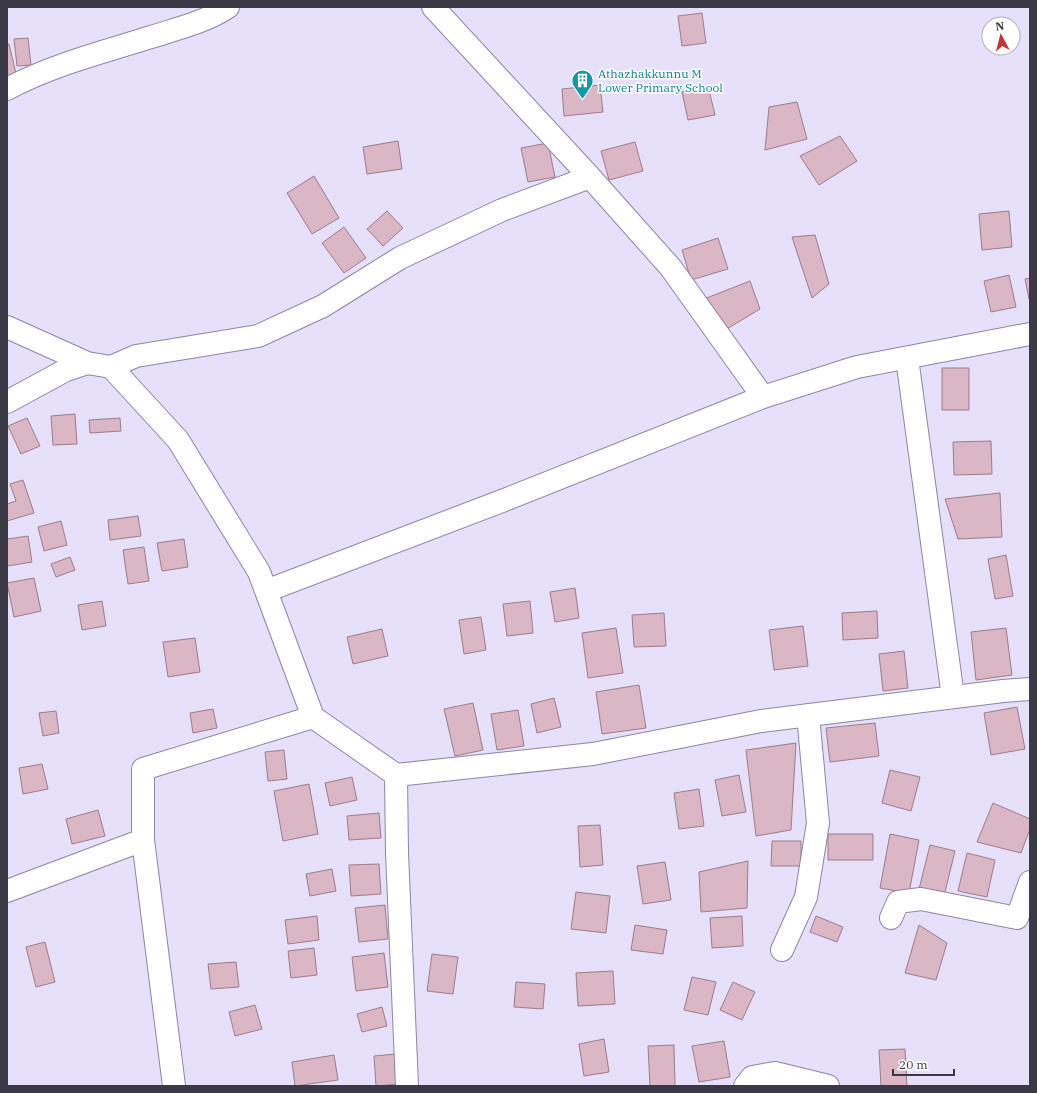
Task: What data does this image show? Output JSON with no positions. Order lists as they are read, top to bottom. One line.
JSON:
{"places":{"building":["Athazhakkunnu M Lower Primary School"]},"scale_bar":"20 m","north":"top"}
